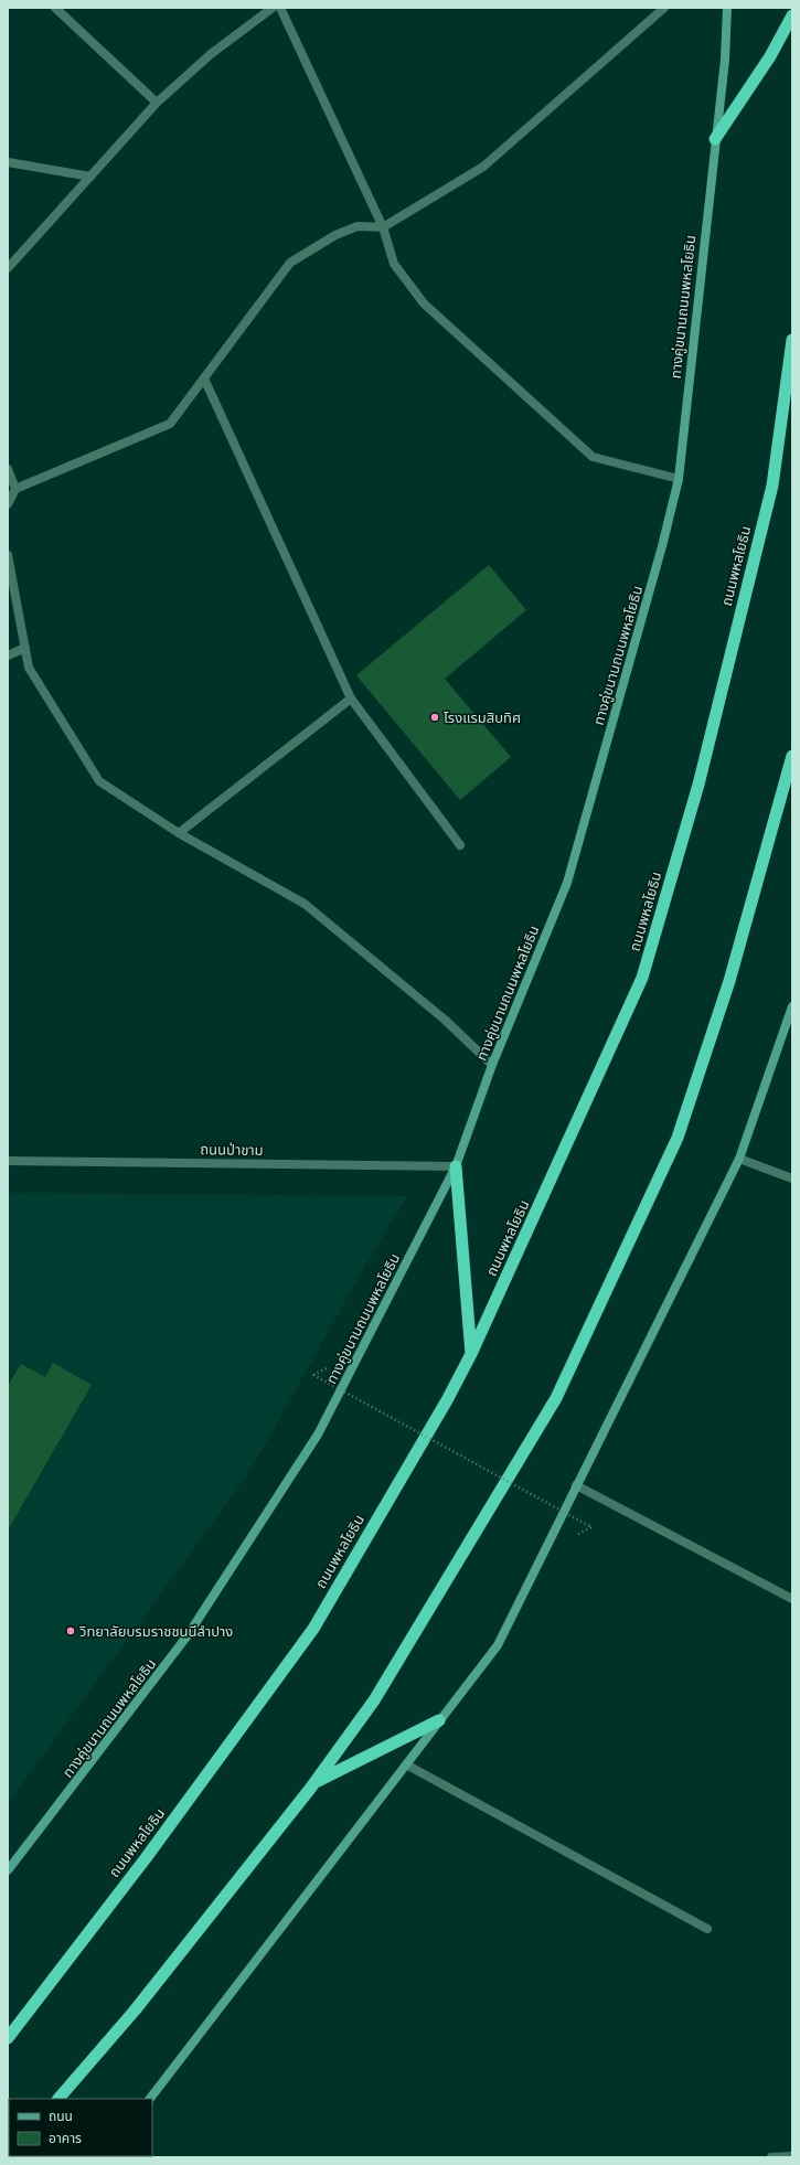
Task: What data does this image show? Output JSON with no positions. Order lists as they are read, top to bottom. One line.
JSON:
{"streets":{"highway":["ถนนพหลโยธิน"],"main road":["ทางคู่ขนานถนนพหลโยธิน"],"street":["ถนนป่าขาม"]},"crossings":[["ทางคู่ขนานถนนพหลโยธิน","ถนนป่าขาม"]],"places":["โรงแรมสิบทิศ","วิทยาลัยบรมราชชนนีลำปาง"],"legend":["ถนน","อาคาร"]}
